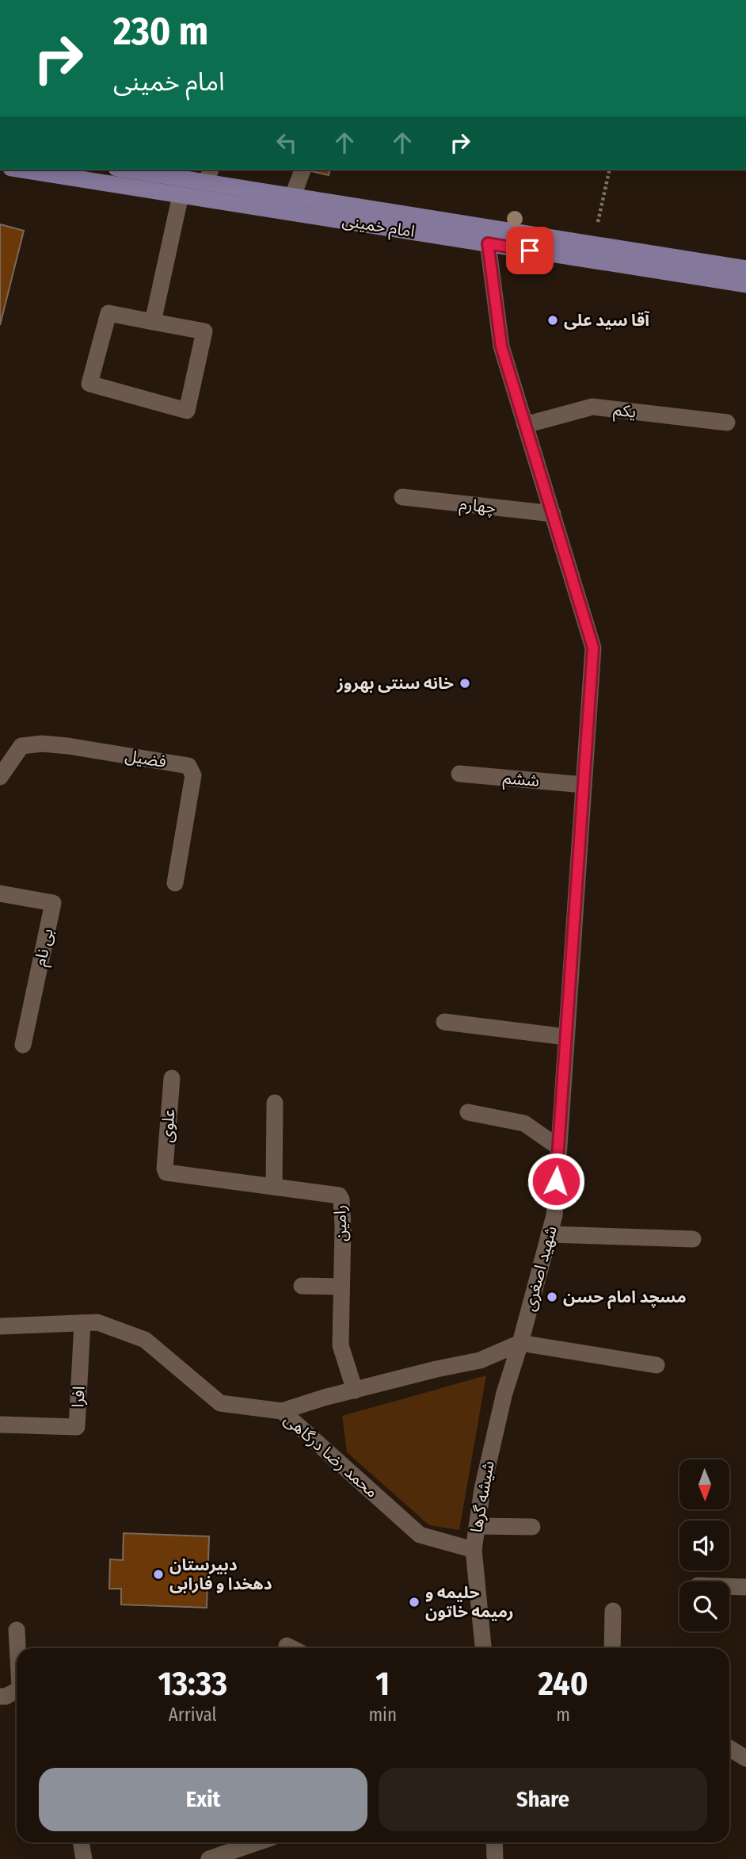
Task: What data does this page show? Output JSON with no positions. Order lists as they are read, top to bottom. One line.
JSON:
{"streets":{"main road":["امام خمینی"],"street":["یکم","چهارم","فضیل","ششم","بی نام","علوی","رامین","شهید اصغری","افرا","محمد رضا درگاهی","شیشه گرها"]},"crossings":[["امام خمینی","شهید اصغری"],["یکم","شهید اصغری"],["چهارم","شهید اصغری"],["ششم","شهید اصغری"],["علوی","رامین"],["شهید اصغری","شیشه گرها"],["افرا","محمد رضا درگاهی"],["محمد رضا درگاهی","شیشه گرها"]],"places":["آقا سید علی","خانه سنتی بهروز","مسچد امام حسن","دبیرستان دهخدا و فارابی","حلیمه و رمیمه خاتون"],"north":"bottom","page":{"turn":["230 m","امام خمینی"],"eta":["13:33","Arrival","1","min","240","m"],"buttons":["Exit","Share"]}}
